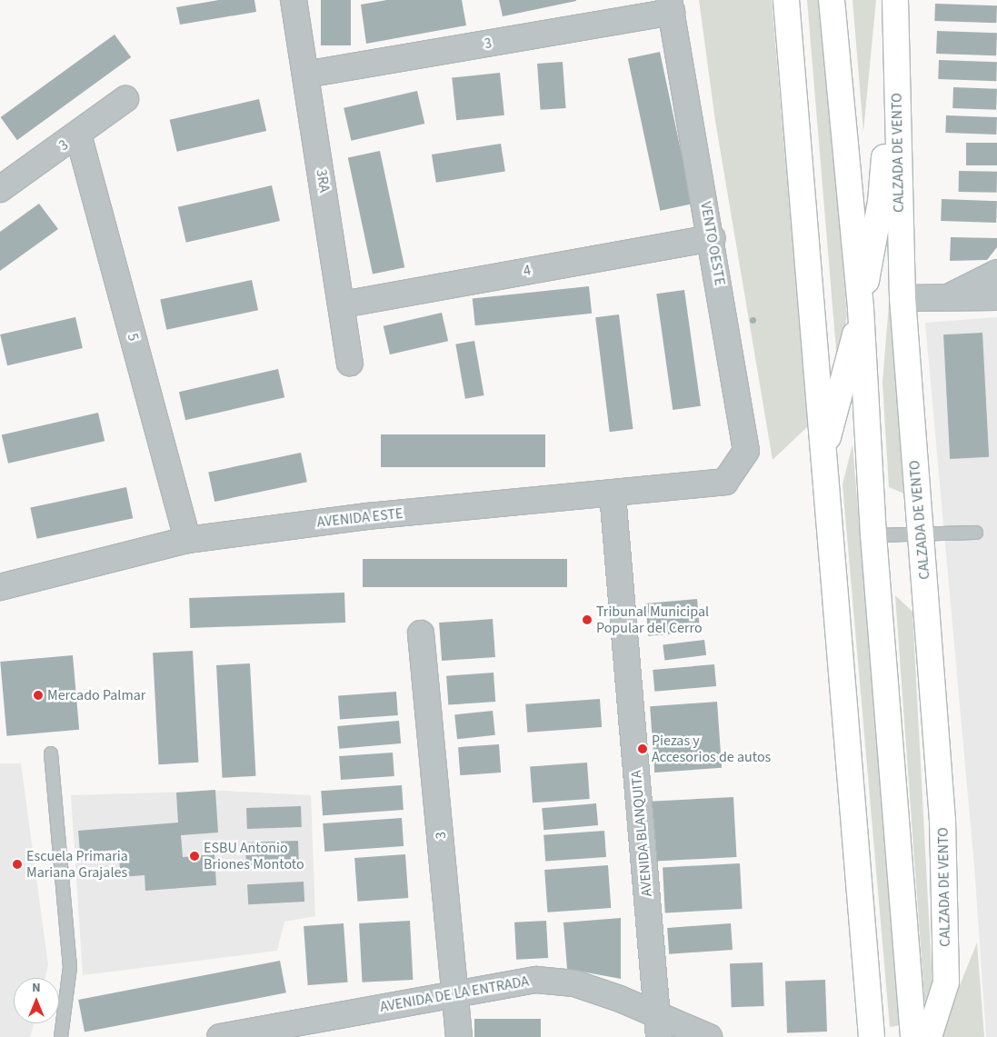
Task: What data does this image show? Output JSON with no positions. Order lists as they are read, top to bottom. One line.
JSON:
{"streets":{"main road":["CALZADA DE VENTO"],"street":["3","3RA","VENTO OESTE","4","5","AVENIDA ESTE","AVENIDA BLANQUITA","AVENIDA DE LA ENTRADA"]},"crossings":[["3","3RA"],["3","VENTO OESTE"],["3","5"],["3","AVENIDA DE LA ENTRADA"],["3RA","4"],["VENTO OESTE","4"],["VENTO OESTE","AVENIDA ESTE"],["5","AVENIDA ESTE"],["AVENIDA ESTE","AVENIDA BLANQUITA"],["AVENIDA BLANQUITA","AVENIDA DE LA ENTRADA"]],"places":["Tribunal Municipal Popular del Cerro","Mercado Palmar","Piezas y Accesorios de autos","ESBU Antonio Briones Montoto","Escuela Primaria Mariana Grajales"],"north":"top"}
